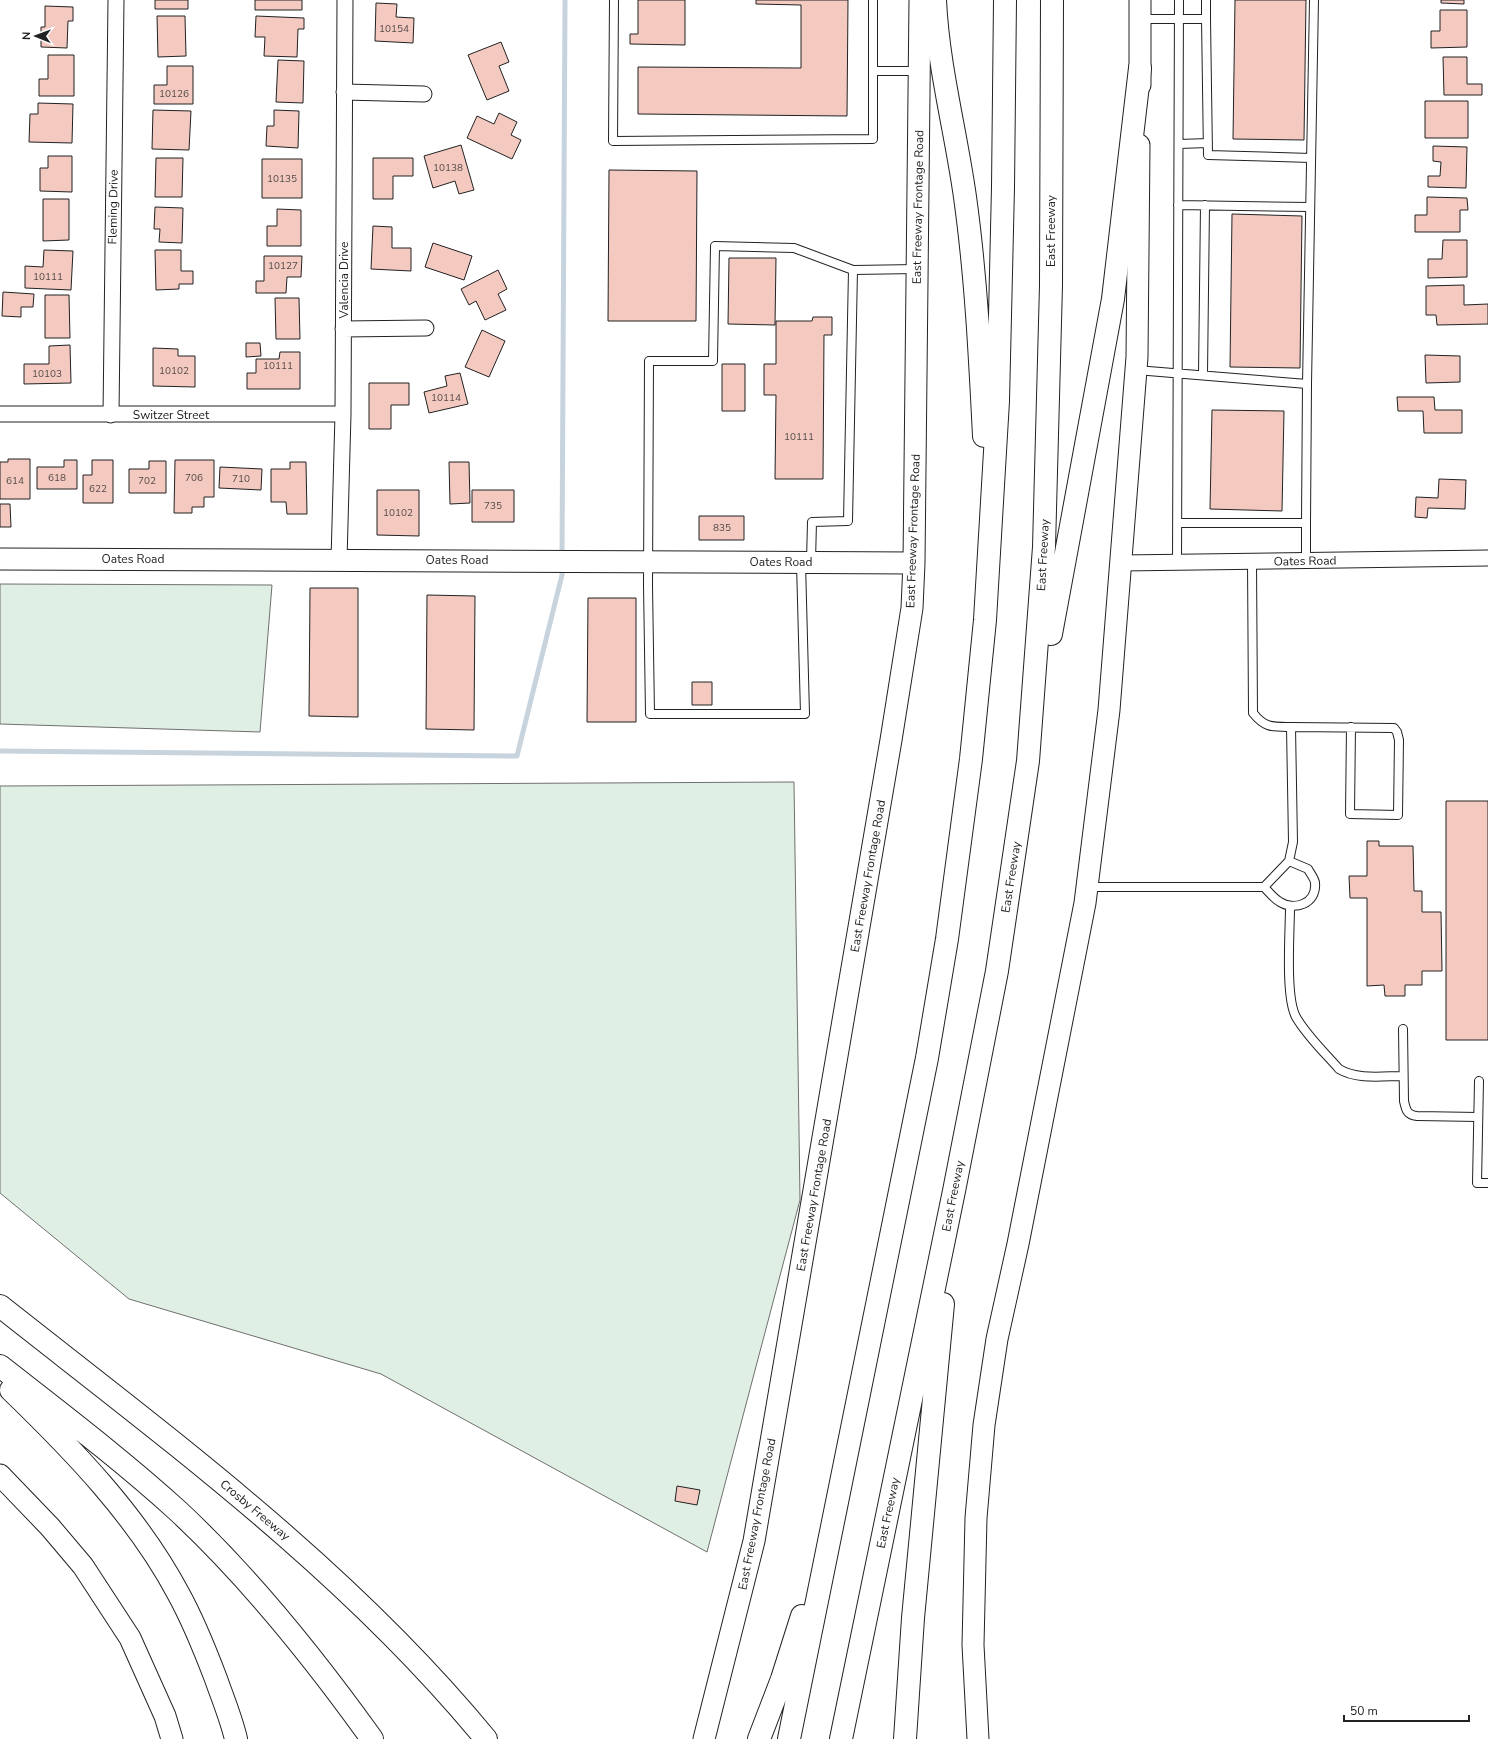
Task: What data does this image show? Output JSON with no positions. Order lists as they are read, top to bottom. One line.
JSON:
{"streets":{"highway":["East Freeway","Crosby Freeway"],"main road":["East Freeway Frontage Road","Oates Road"],"street":["Fleming Drive","Valencia Drive","Switzer Street"]},"crossings":[["Fleming Drive","Switzer Street"],["East Freeway Frontage Road","Oates Road"],["Valencia Drive","Switzer Street"],["Valencia Drive","Oates Road"]],"house_numbers":["10154","10126","10138","10135","10127","10111","10111","10102","10103","10114","10111","618","706","710","614","702","622","735","10102","835"],"scale_bar":"50 m","north":"left"}
